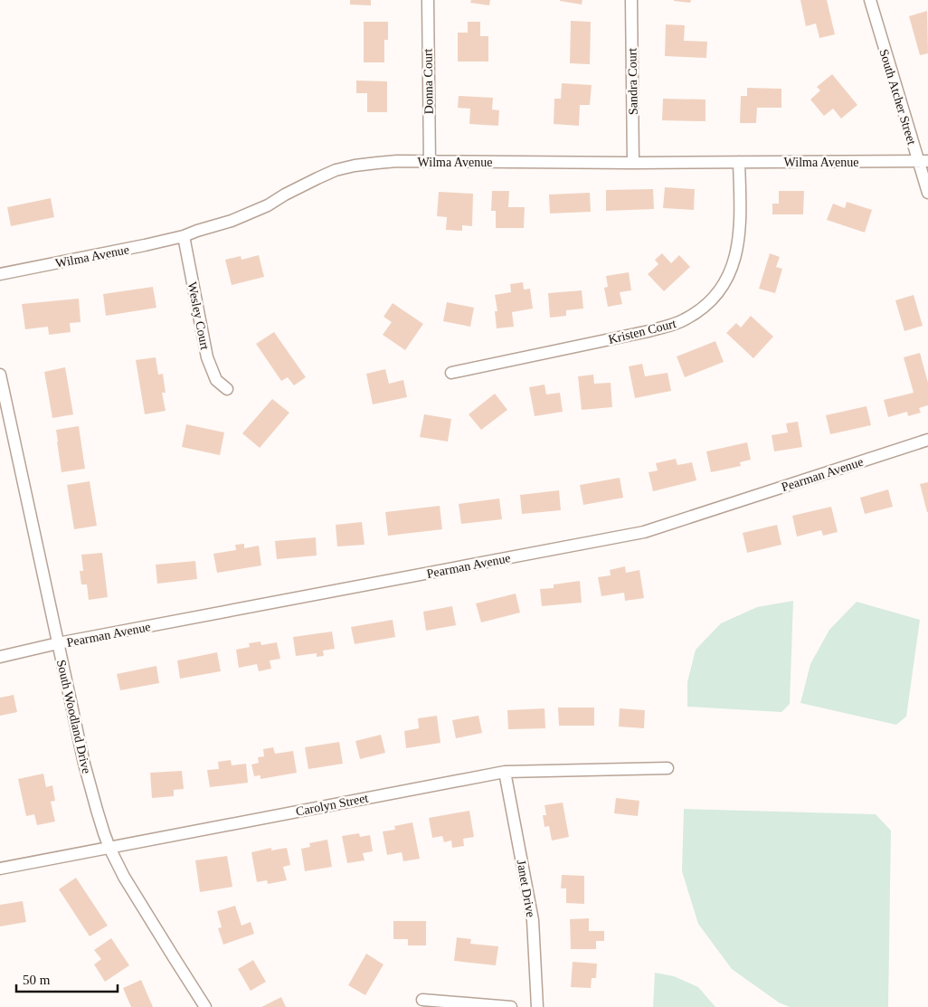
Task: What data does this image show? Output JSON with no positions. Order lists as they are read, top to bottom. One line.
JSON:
{"streets":{"street":["Donna Court","Sandra Court","South Atcher Street","Wilma Avenue","Wesley Court","Kristen Court","Pearman Avenue","South Woodland Drive","Carolyn Street","Janet Drive"]},"crossings":[["Donna Court","Wilma Avenue"],["Sandra Court","Wilma Avenue"],["South Atcher Street","Wilma Avenue"],["Wilma Avenue","Wesley Court"],["Wilma Avenue","Kristen Court"],["Pearman Avenue","South Woodland Drive"],["South Woodland Drive","Carolyn Street"],["Carolyn Street","Janet Drive"]],"scale_bar":"50 m"}
